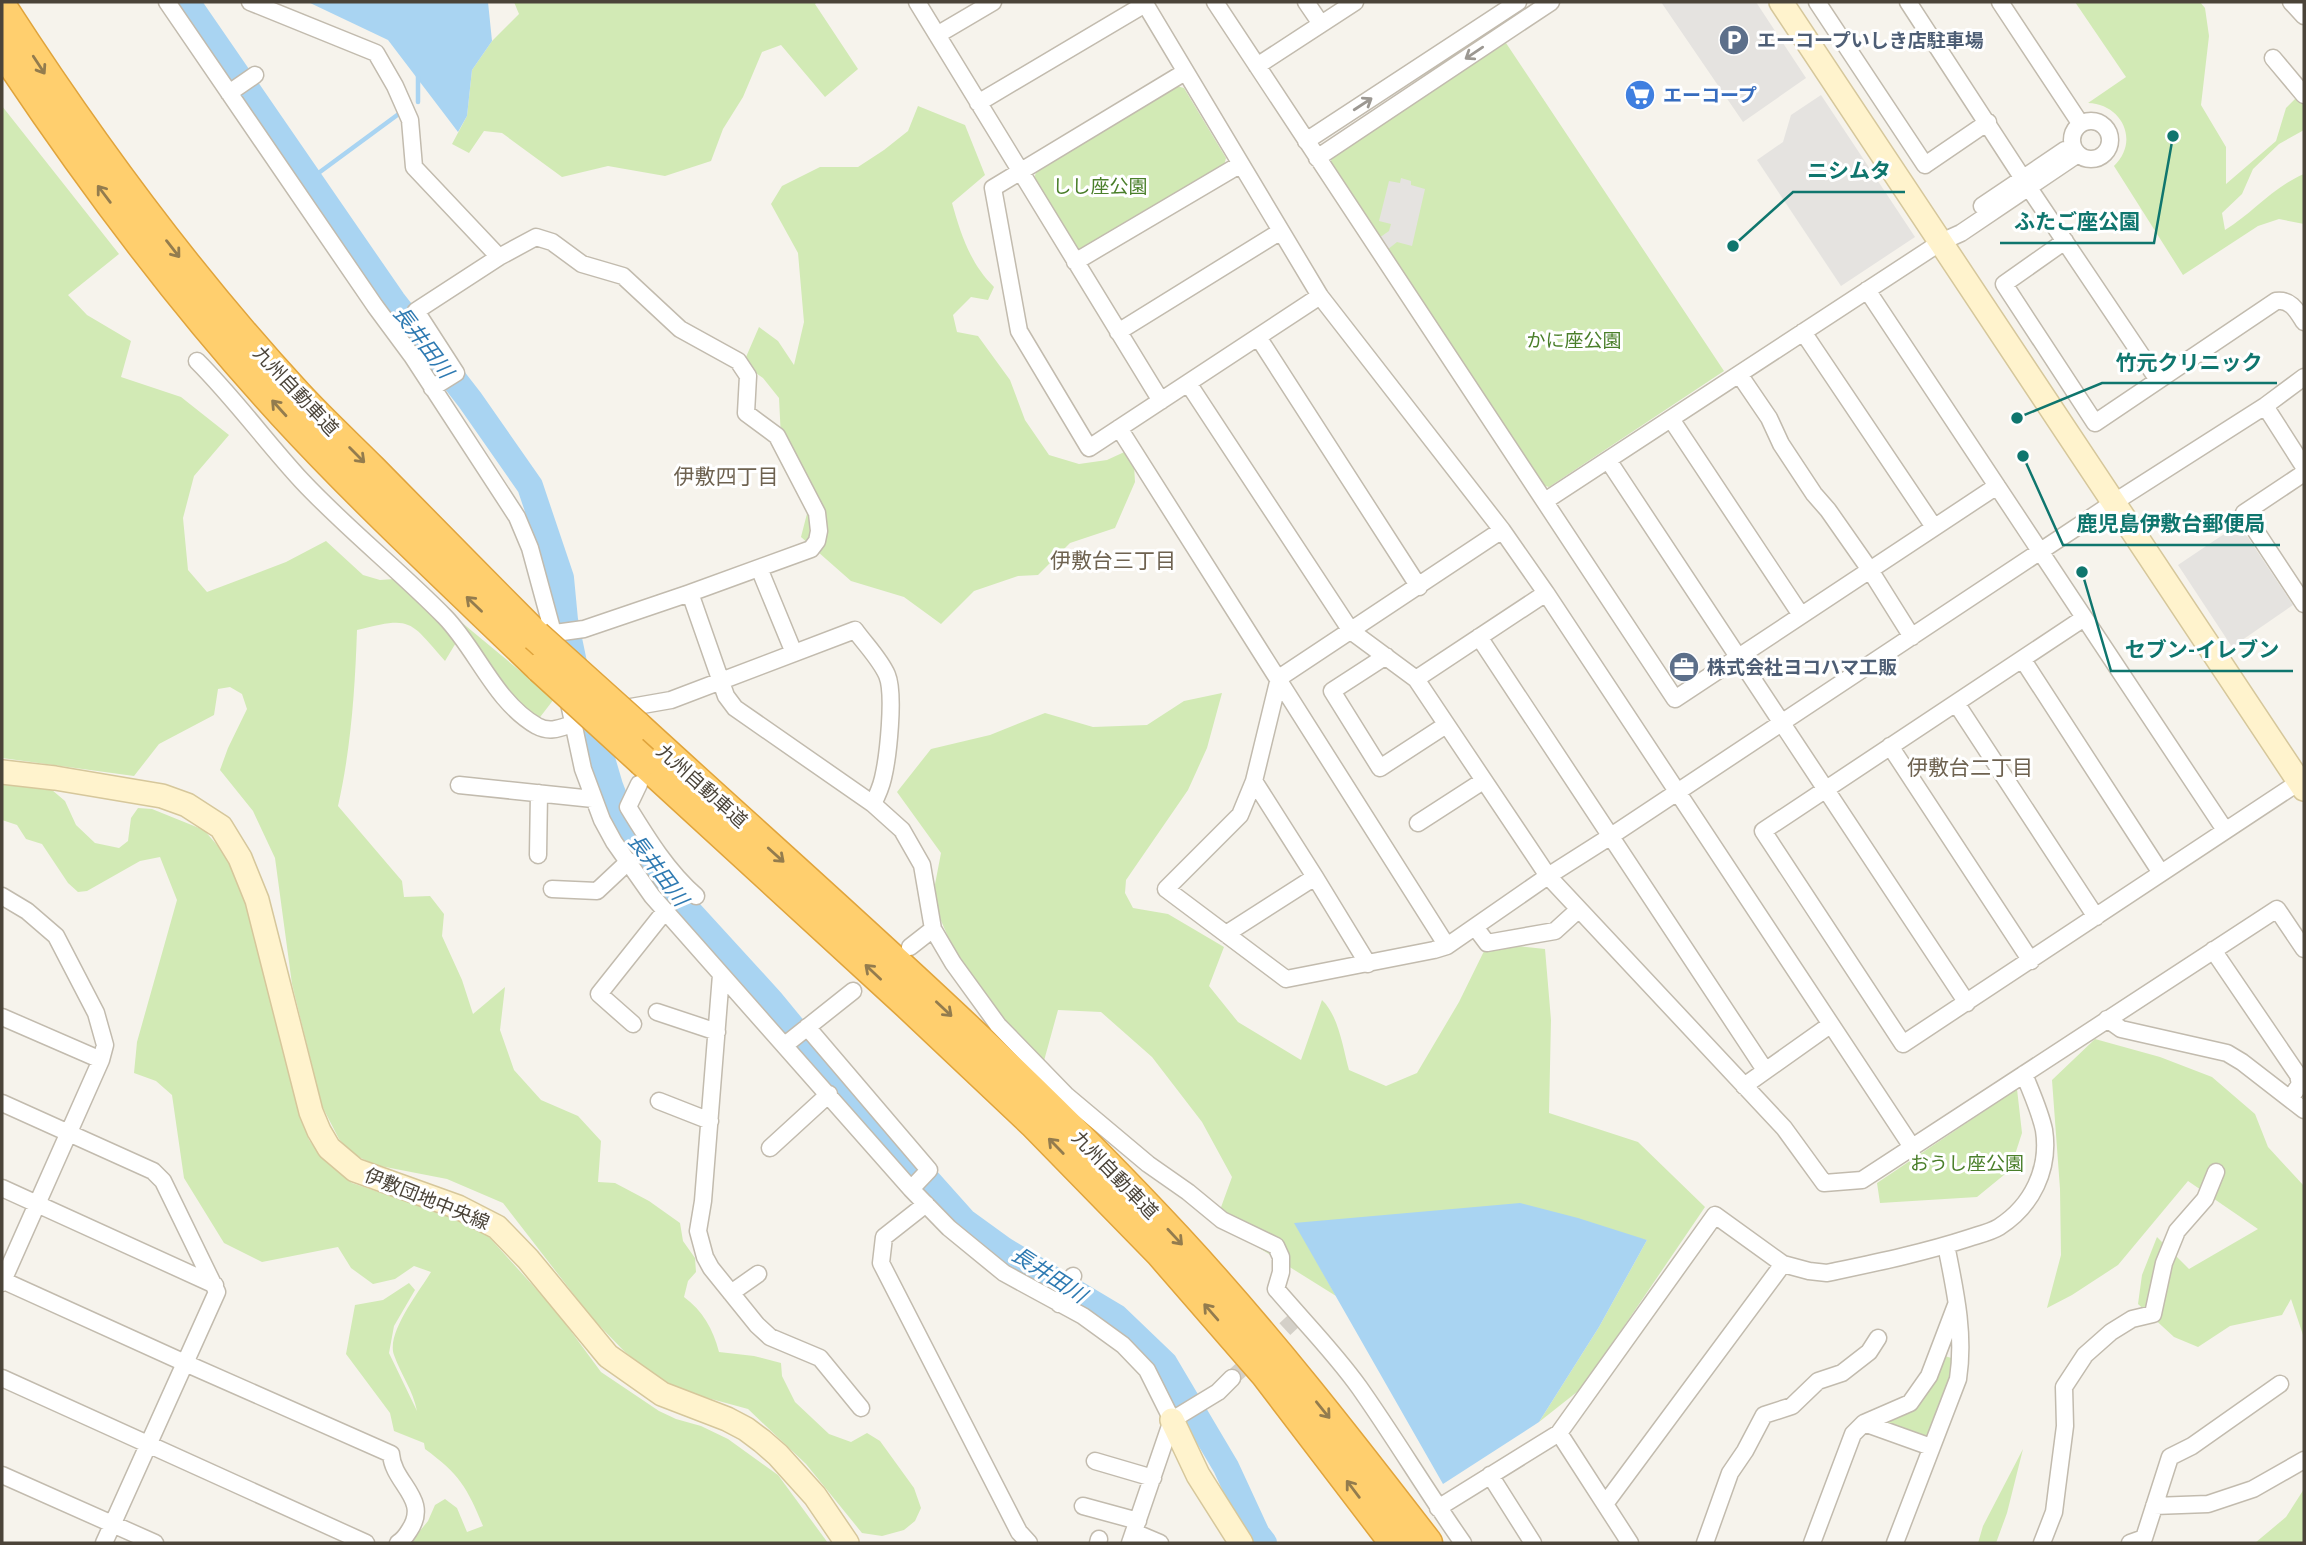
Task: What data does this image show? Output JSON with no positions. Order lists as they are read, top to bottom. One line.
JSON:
{"streets":{"highway":["九州自動車道"],"street":["伊敷団地中央線"]},"districts":["伊敷四丁目","伊敷台三丁目","伊敷台二丁目"],"water":["長井田川"],"parks":["しし座公園","かに座公園","おうし座公園"],"places":{"parking":["エーコープいしき店駐車場"],"supermarket":["エーコープ"],"other":["ふたご座公園","ニシムタ","竹元クリニック","鹿児島伊敷台郵便局","セブン-イレブン"],"office":["株式会社ヨコハマ工販"]}}
